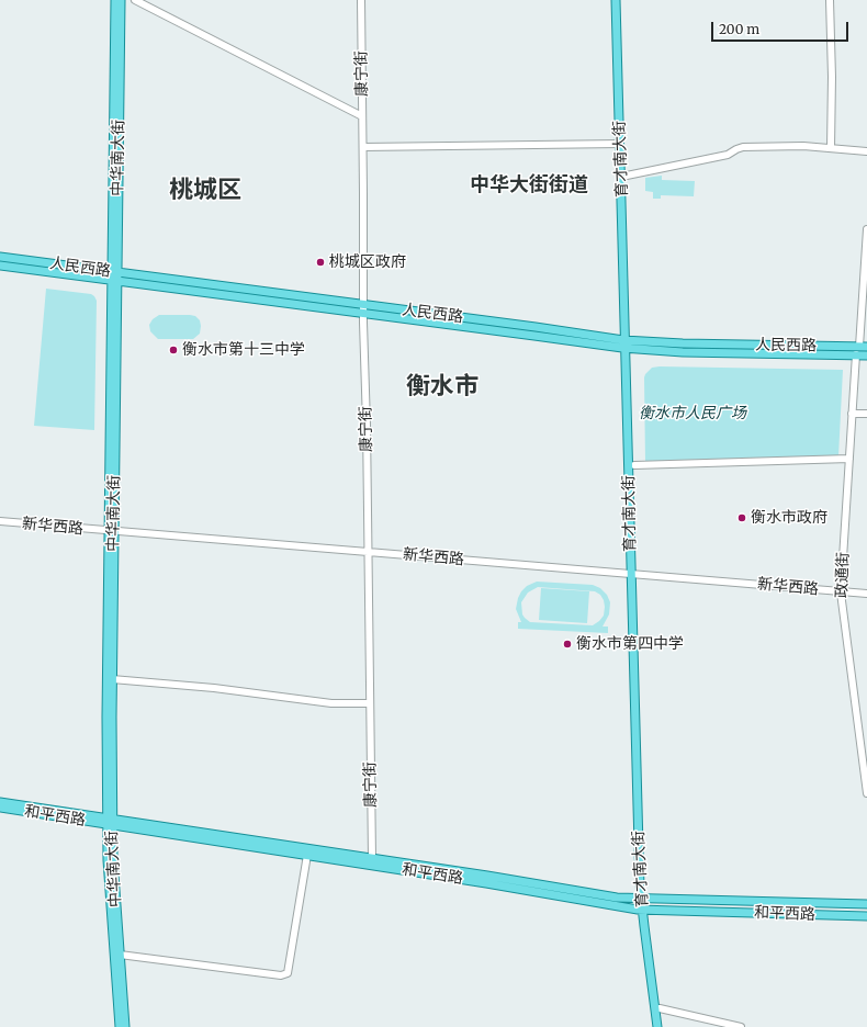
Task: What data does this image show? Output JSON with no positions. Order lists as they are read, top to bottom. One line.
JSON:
{"streets":{"main road":["中华南大街","育才南大街","人民西路","和平西路"],"street":["康宁街","新华西路","政通街"]},"crossings":[["康宁街","人民西路"],["康宁街","新华西路"],["康宁街","和平西路"],["中华南大街","人民西路"],["中华南大街","新华西路"],["中华南大街","和平西路"],["育才南大街","人民西路"],["育才南大街","新华西路"],["育才南大街","和平西路"],["人民西路","政通街"],["新华西路","政通街"]],"districts":["中华大街街道","桃城区","衡水市"],"parks":["衡水市人民广场"],"places":["桃城区政府","衡水市第十三中学","衡水市政府","衡水市第四中学"],"scale_bar":"200 m"}
